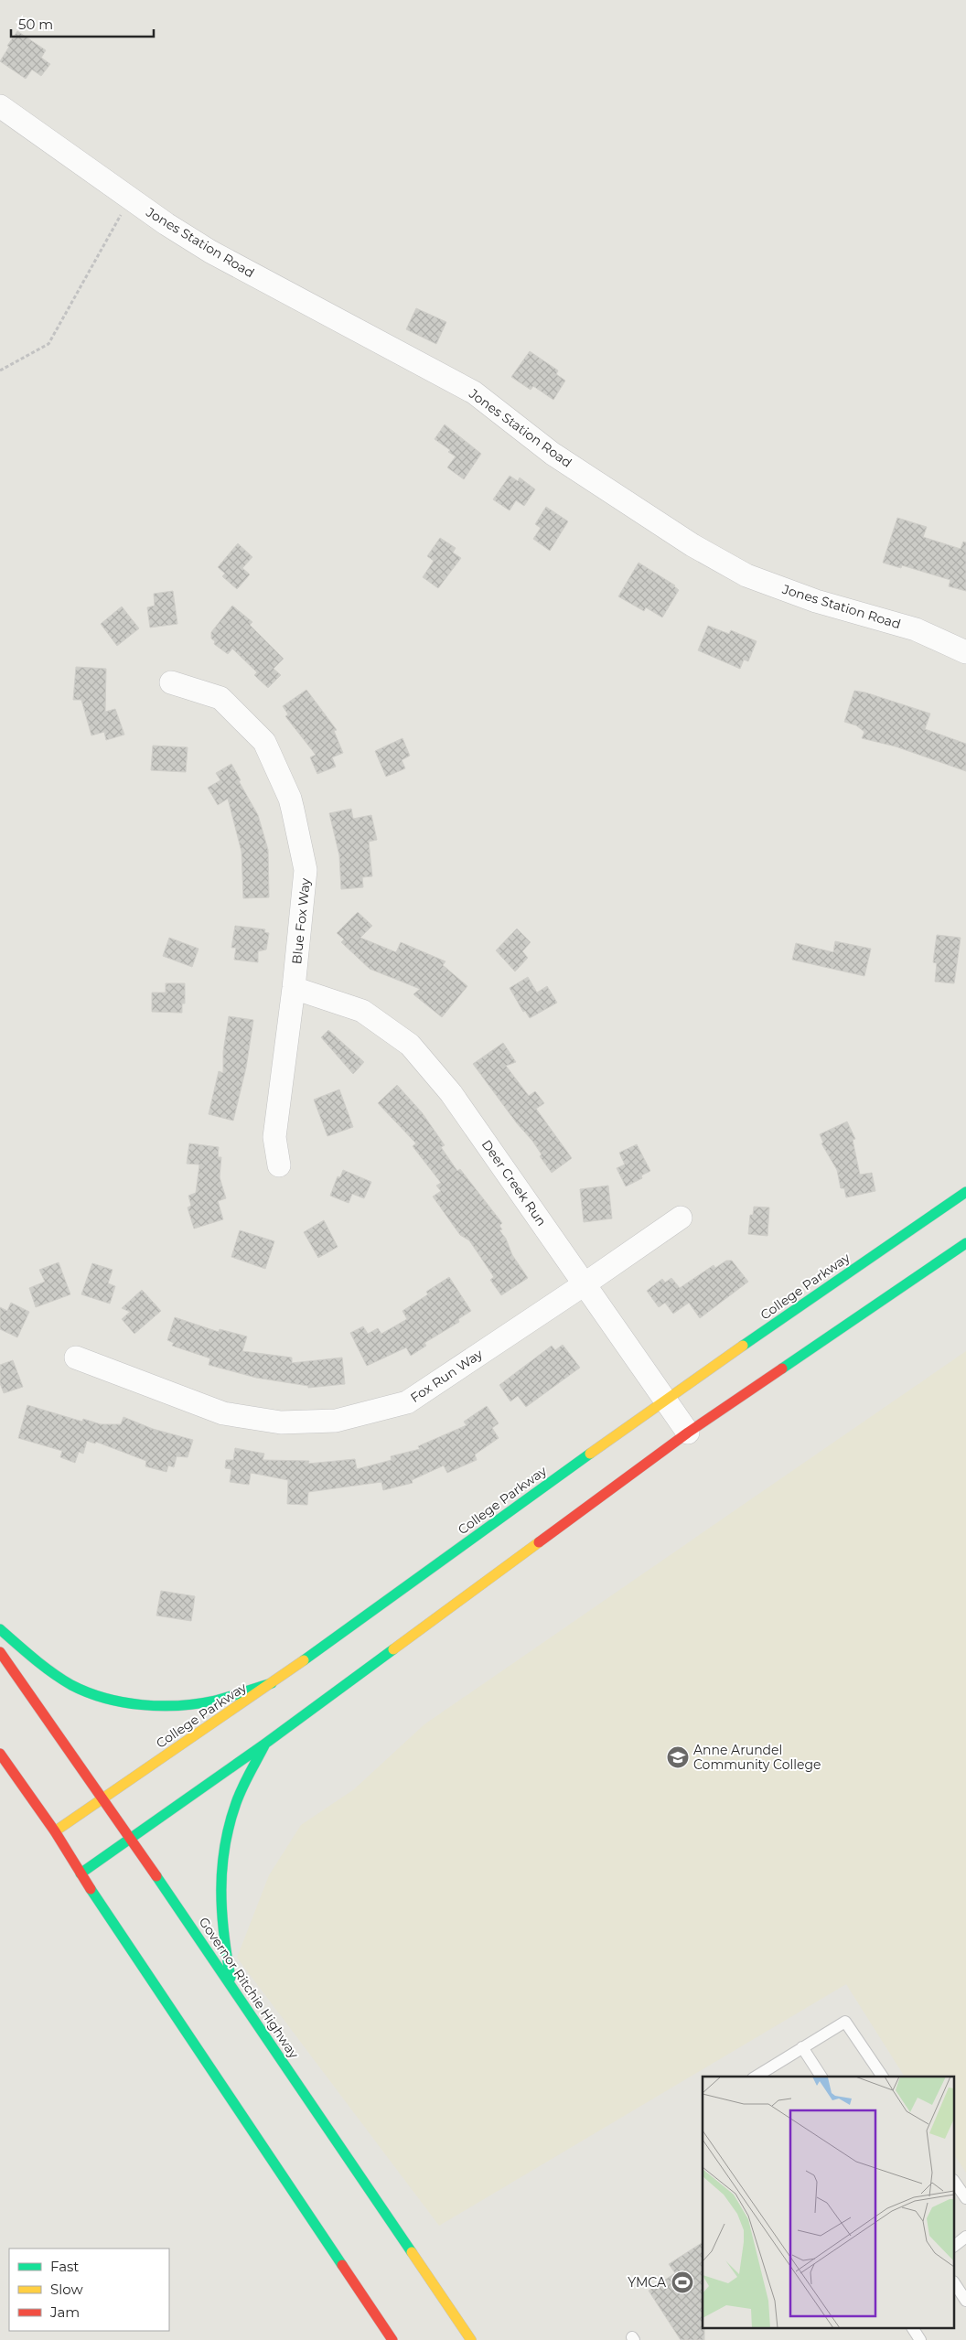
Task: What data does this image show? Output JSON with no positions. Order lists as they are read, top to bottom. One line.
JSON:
{"streets":{"main road":["College Parkway","Governor Ritchie Highway"],"street":["Jones Station Road","Blue Fox Way","Deer Creek Run","Fox Run Way"]},"crossings":[["Blue Fox Way","Deer Creek Run"],["Deer Creek Run","College Parkway"],["Deer Creek Run","Fox Run Way"],["College Parkway","Governor Ritchie Highway"]],"places":{"school or university":["Anne Arundel Community College"],"sports":["YMCA"]},"legend":["Fast","Slow","Jam"],"scale_bar":"50 m"}
